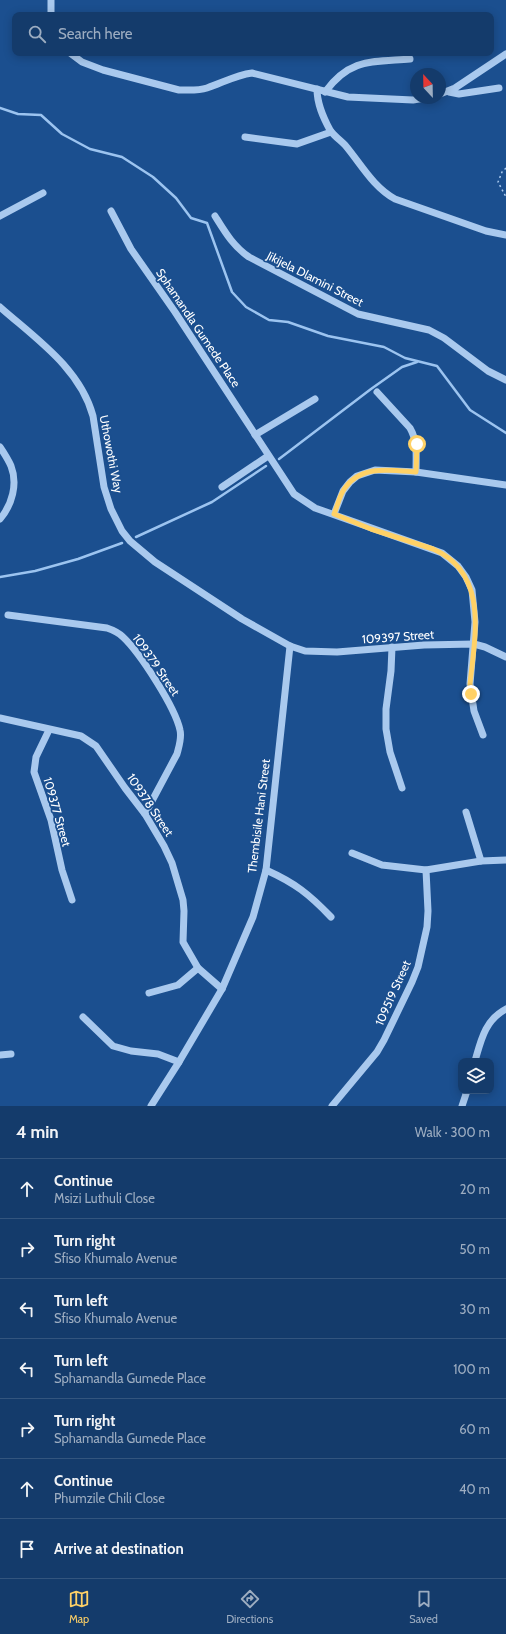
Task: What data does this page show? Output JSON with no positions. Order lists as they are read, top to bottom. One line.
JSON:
{"streets":{"street":["Jikijela Dlamini Street","Sphamandla Gumede Place","Uthowothi Way","109397 Street","109379 Street","109378 Street","109377 Street","Thembisile Hani Street","109519 Street"]},"crossings":[["Sphamandla Gumede Place","109397 Street"],["Uthowothi Way","109397 Street"],["Uthowothi Way","Thembisile Hani Street"],["109397 Street","Thembisile Hani Street"],["109379 Street","109378 Street"],["109378 Street","109377 Street"],["109378 Street","Thembisile Hani Street"]],"north":"top","page":{"search":"Search here","heading":["4 min","Walk · 300 m"],"list":[["Continue","Msizi Luthuli Close","20 m"],["Turn right","Sfiso Khumalo Avenue","50 m"],["Turn left","Sfiso Khumalo Avenue","30 m"],["Turn left","Sphamandla Gumede Place","100 m"],["Turn right","Sphamandla Gumede Place","60 m"],["Continue","Phumzile Chili Close","40 m"],"Arrive at destination"],"nav":["Map","Directions","Saved"]}}
